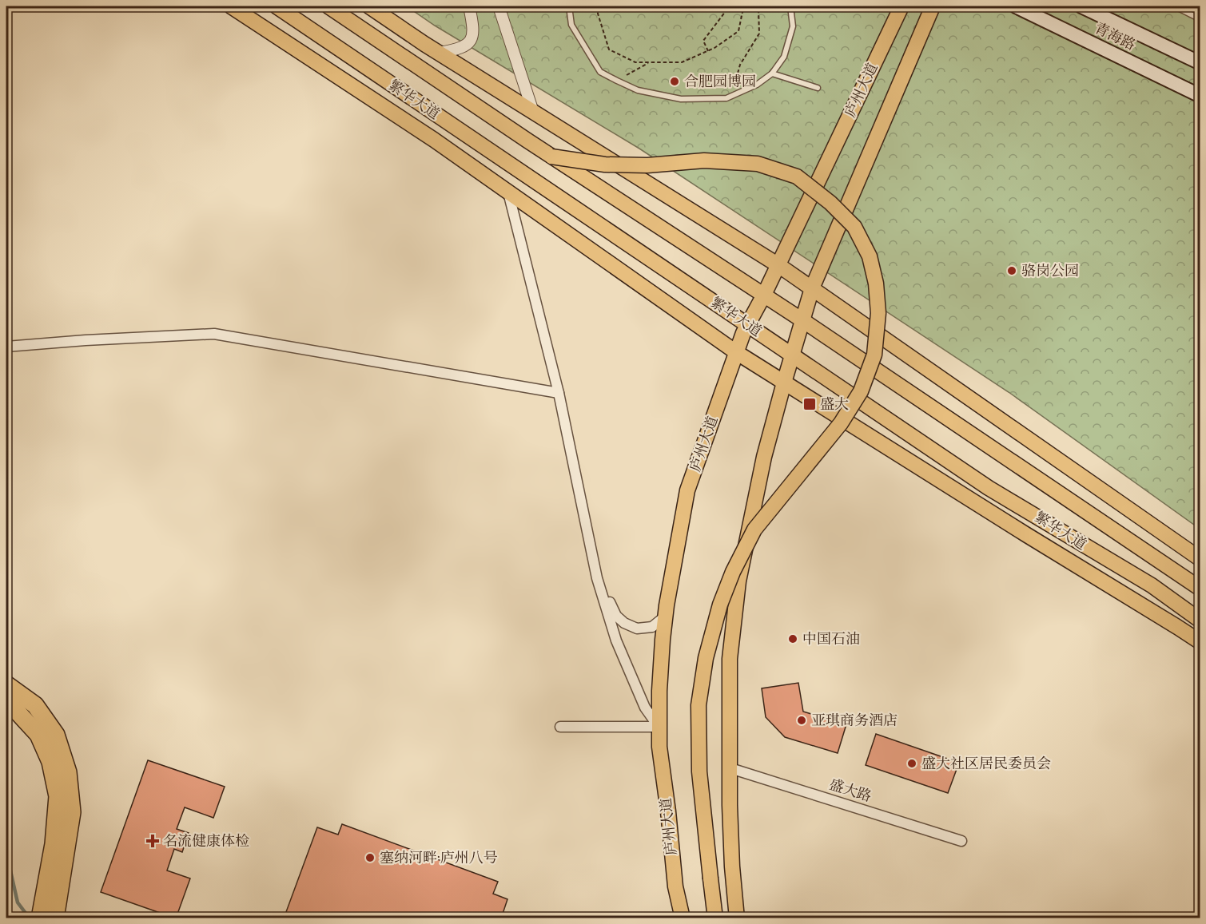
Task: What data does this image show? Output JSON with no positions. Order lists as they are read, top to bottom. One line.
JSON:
{"streets":{"main road":["青海路","庐州大道","繁华大道"],"street":["盛大路"]},"crossings":[["庐州大道","繁华大道"]],"places":{"other":["合肥园博园","骆岗公园","中国石油","亚琪商务酒店","盛大社区居民委员会","塞纳河畔·庐州八号"],"transit":["盛大"],"health":["名流健康体检"]}}
